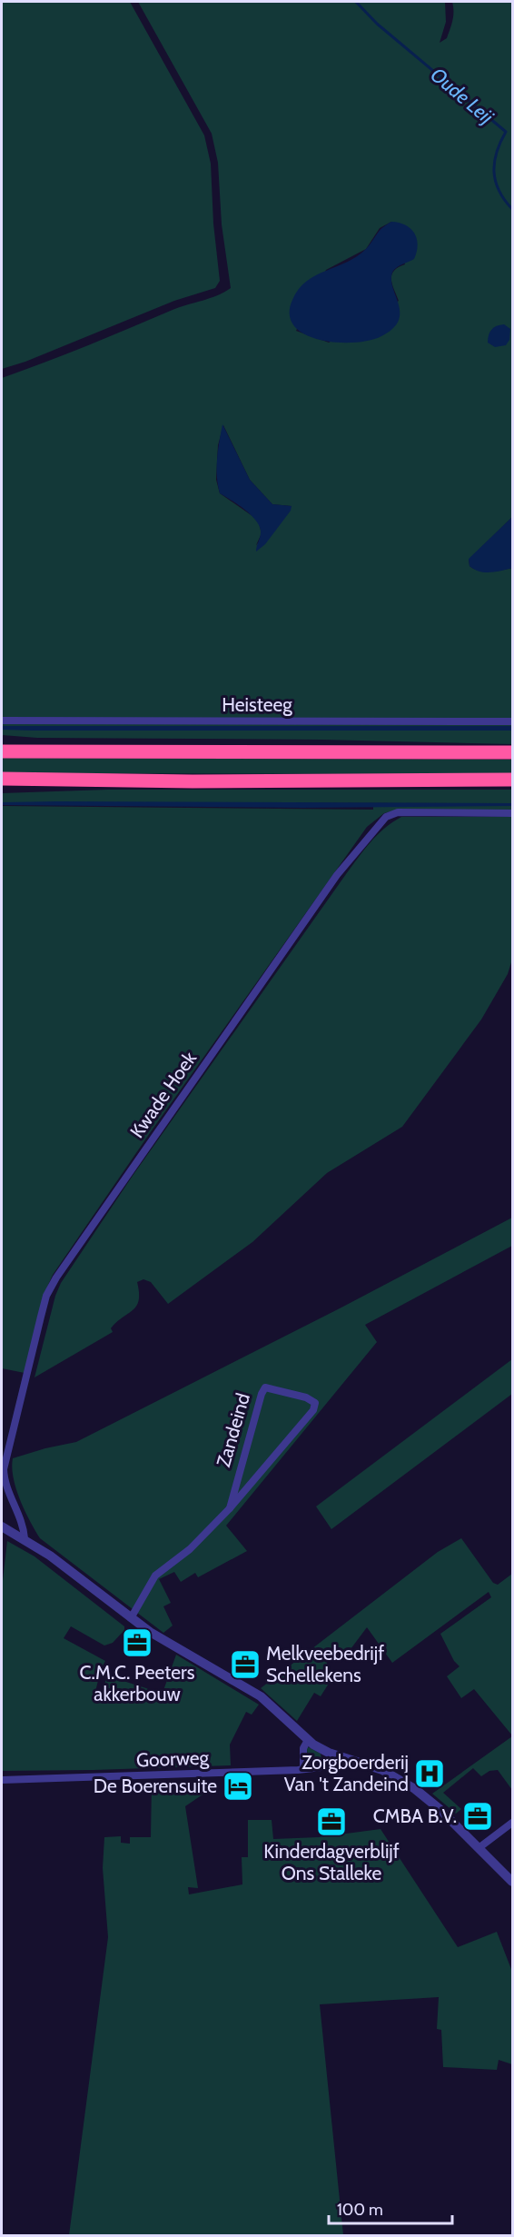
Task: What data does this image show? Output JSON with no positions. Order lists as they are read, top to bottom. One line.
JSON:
{"streets":{"street":["Heisteeg","Kwade Hoek","Zandeind","Goorweg"]},"water":["Oude Leij"],"places":{"office":["C.M.C. Peeters akkerbouw","Melkveebedrijf Schellekens","CMBA B.V.","Kinderdagverblijf Ons Stalleke"],"hospital":["Zorgboerderij Van 't Zandeind"],"hotel":["De Boerensuite"]},"scale_bar":"100 m"}
